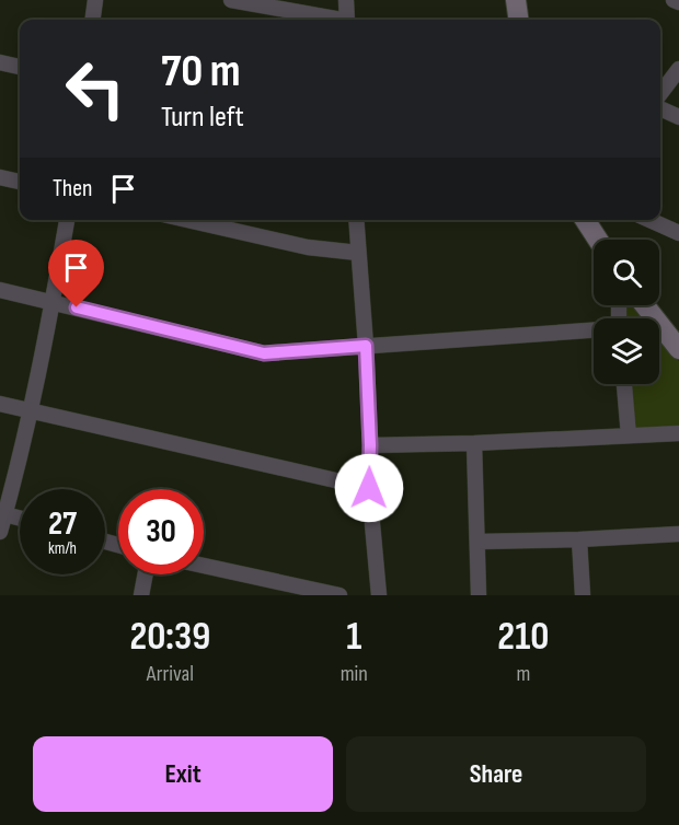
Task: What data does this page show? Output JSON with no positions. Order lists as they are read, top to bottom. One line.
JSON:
{"page":{"turn":["70 m","Turn left"],"then":"Then","speed":"27 km/h","limit":"30","eta":["20:39","Arrival","1","min","210","m"],"buttons":["Exit","Share"]}}
